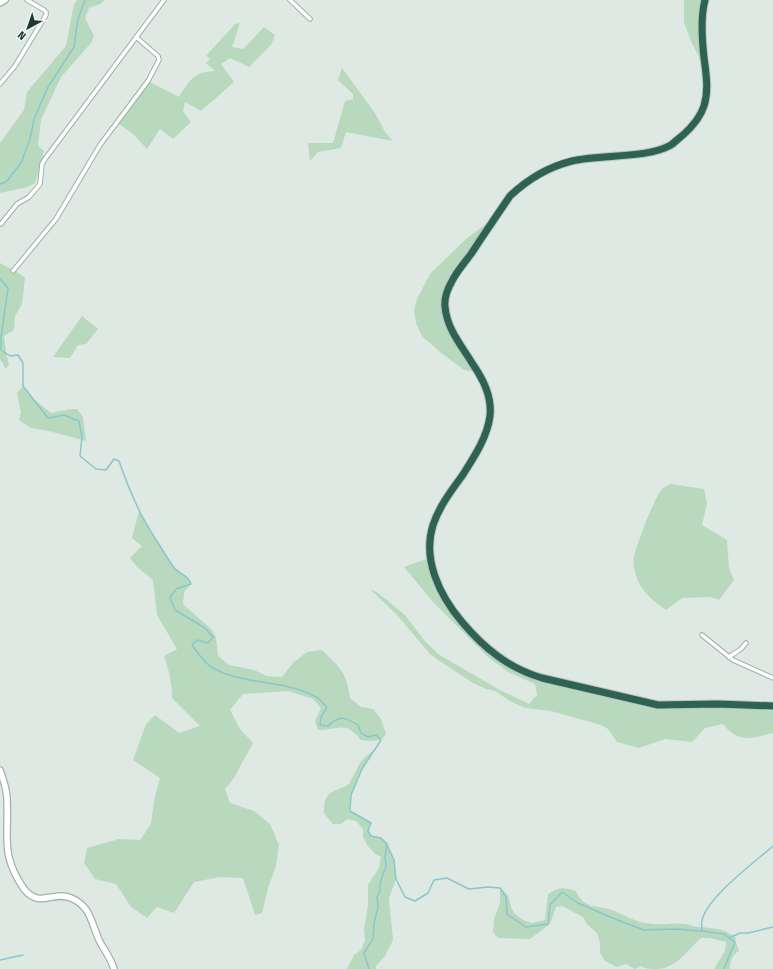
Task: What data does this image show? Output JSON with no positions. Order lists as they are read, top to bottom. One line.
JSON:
{"north":"bottom left"}
